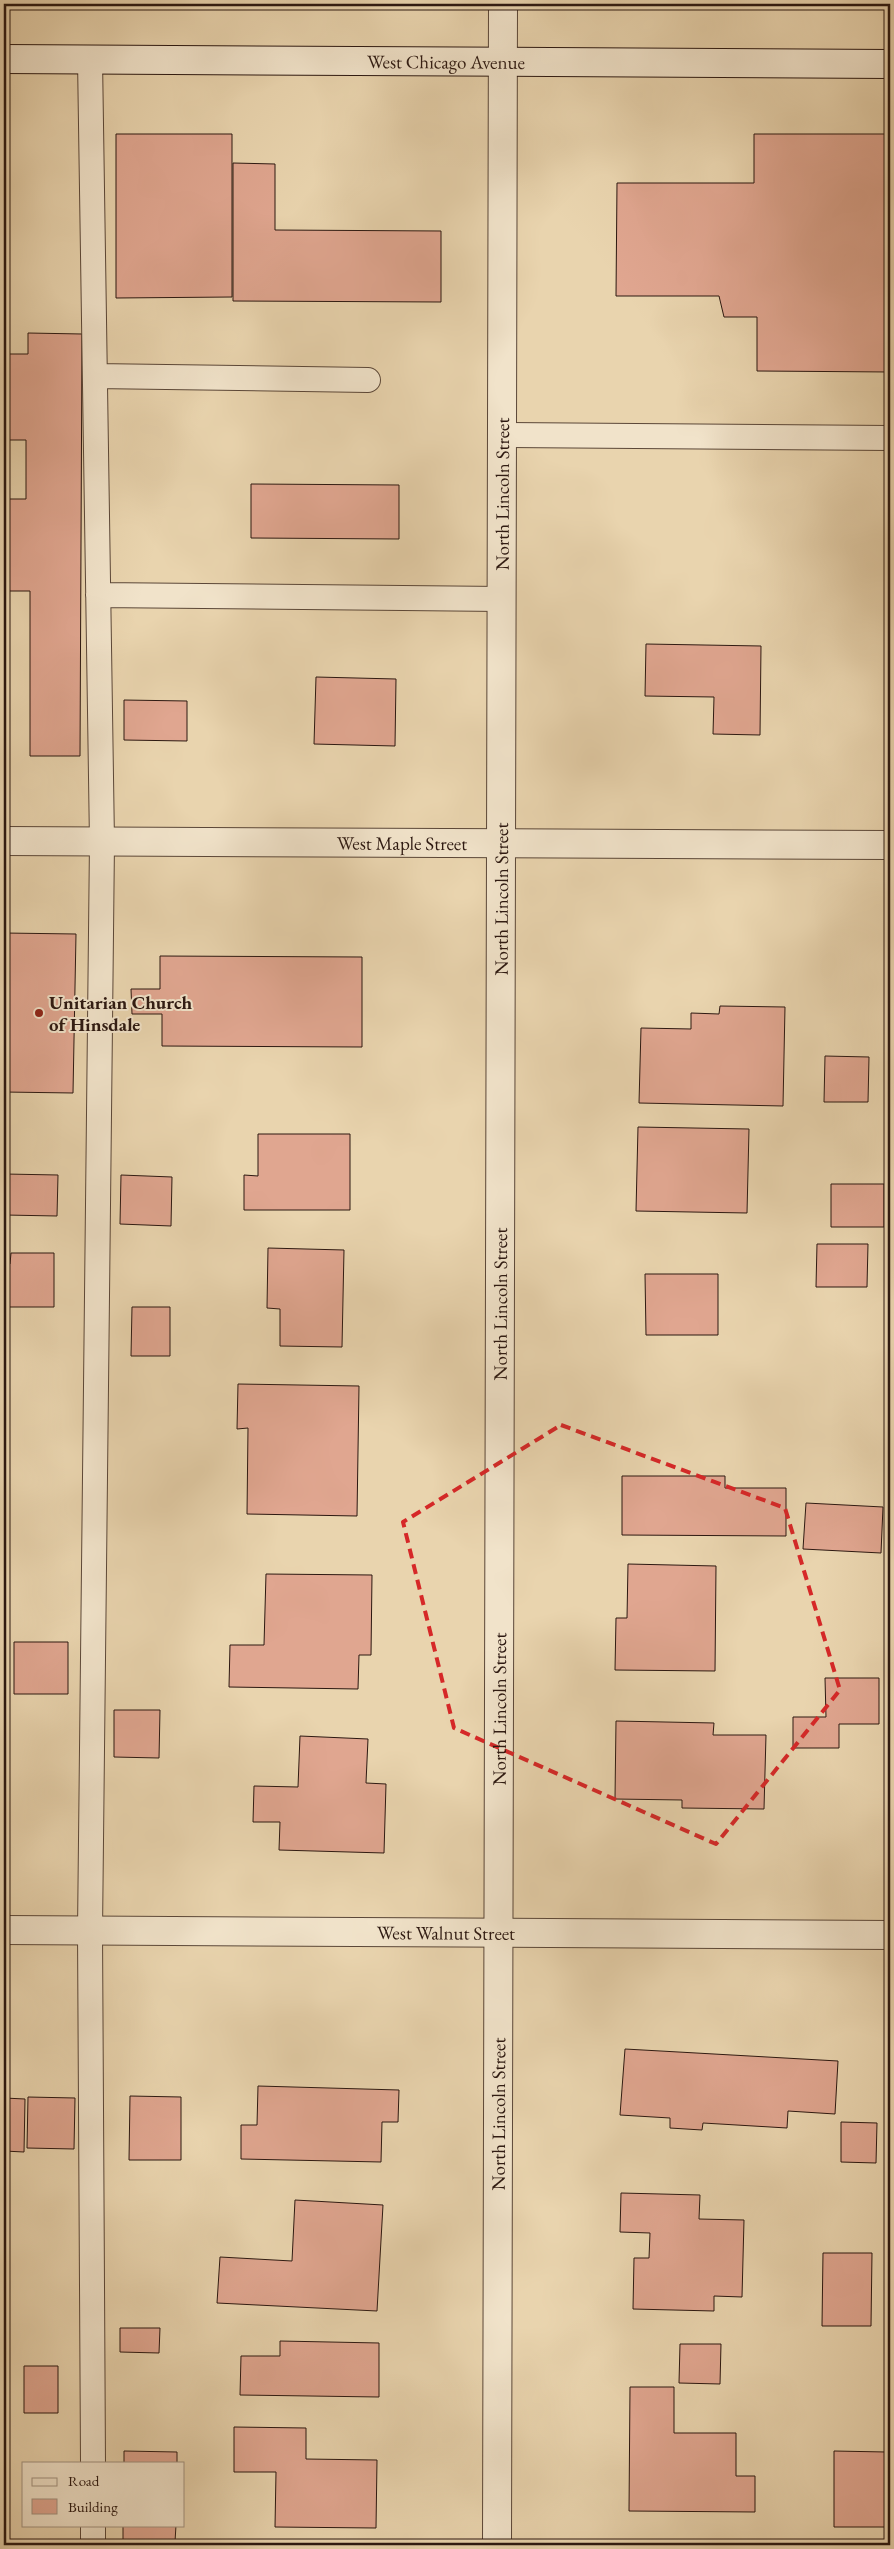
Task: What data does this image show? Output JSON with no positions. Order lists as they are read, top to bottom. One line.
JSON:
{"streets":{"street":["West Chicago Avenue","North Lincoln Street","West Maple Street","West Walnut Street"]},"crossings":[["West Chicago Avenue","North Lincoln Street"],["North Lincoln Street","West Maple Street"],["North Lincoln Street","West Walnut Street"]],"places":["Unitarian Church of Hinsdale"],"legend":["Road","Building"]}
